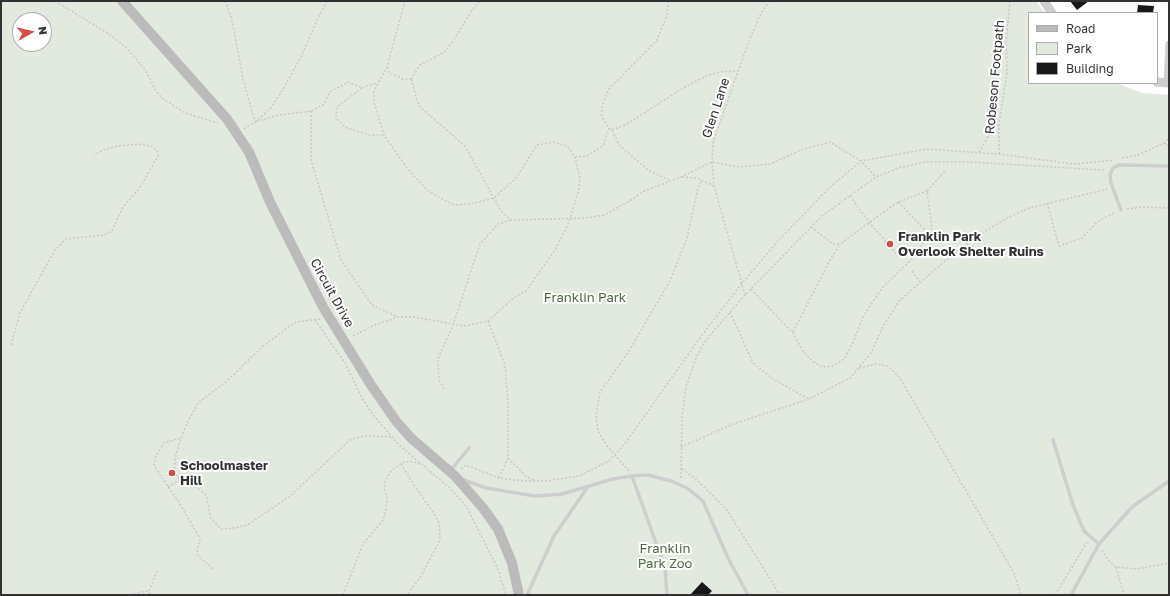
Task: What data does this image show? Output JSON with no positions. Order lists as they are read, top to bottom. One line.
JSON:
{"streets":{"main road":["Circuit Drive"],"path":["Robeson Footpath","Glen Lane"]},"parks":["Franklin Park","Franklin Park Zoo"],"places":["Franklin Park Overlook Shelter Ruins","Schoolmaster Hill"],"legend":["Road","Park","Building"],"north":"right"}
